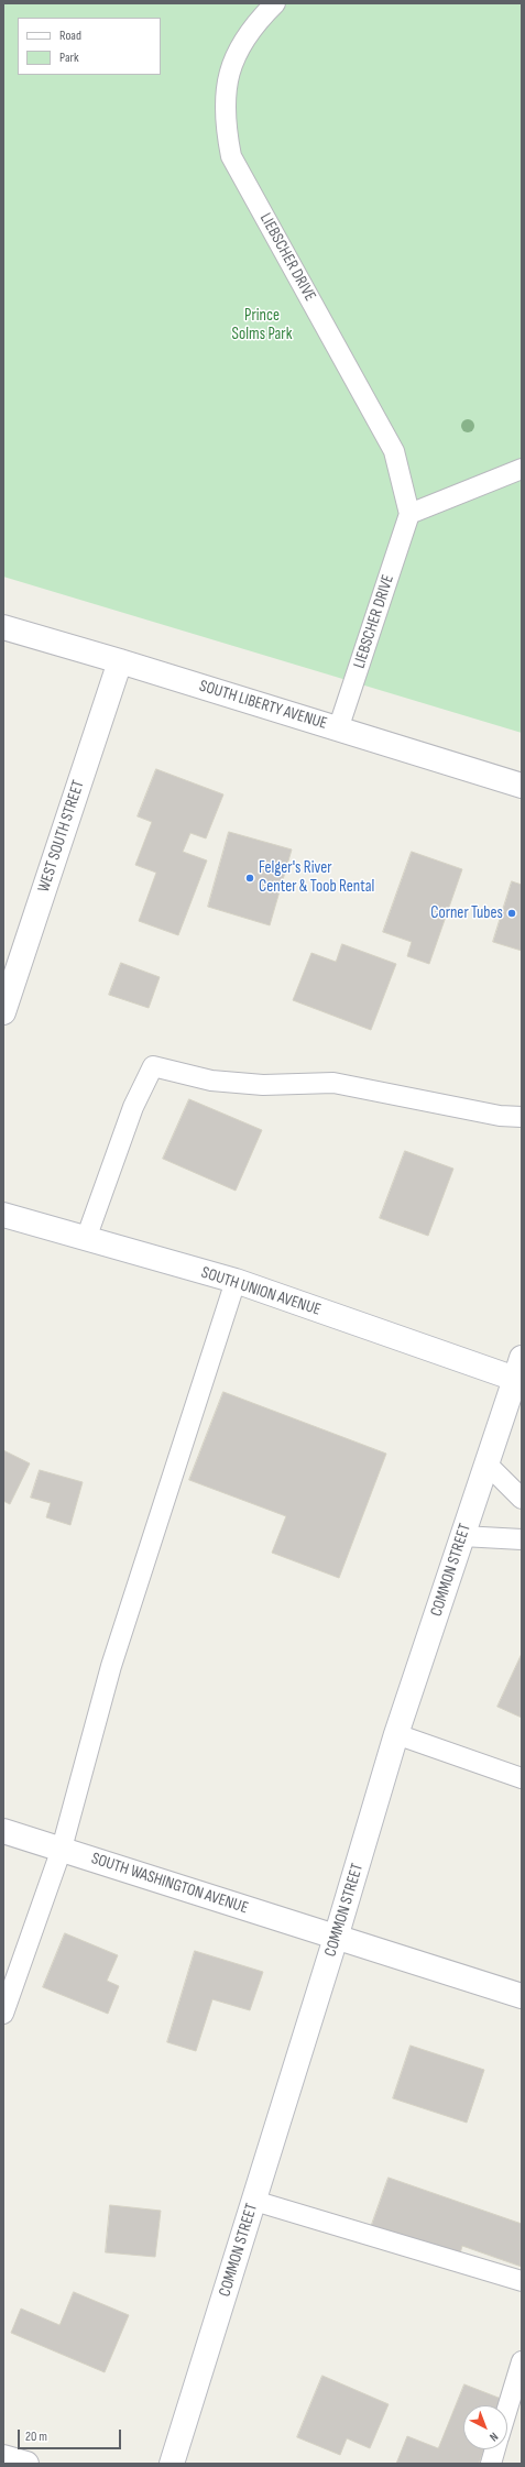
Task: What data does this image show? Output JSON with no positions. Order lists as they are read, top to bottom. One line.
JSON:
{"streets":{"main road":["SOUTH LIBERTY AVENUE","WEST SOUTH STREET","SOUTH UNION AVENUE","COMMON STREET","SOUTH WASHINGTON AVENUE"],"lane":["LIEBSCHER DRIVE"]},"crossings":[["LIEBSCHER DRIVE","SOUTH LIBERTY AVENUE"],["SOUTH LIBERTY AVENUE","WEST SOUTH STREET"],["SOUTH UNION AVENUE","COMMON STREET"],["COMMON STREET","SOUTH WASHINGTON AVENUE"]],"parks":["Prince Solms Park"],"places":["Felger's River Center & Toob Rental","Corner Tubes"],"legend":["Road","Park"],"scale_bar":"20 m","north":"bottom right"}
